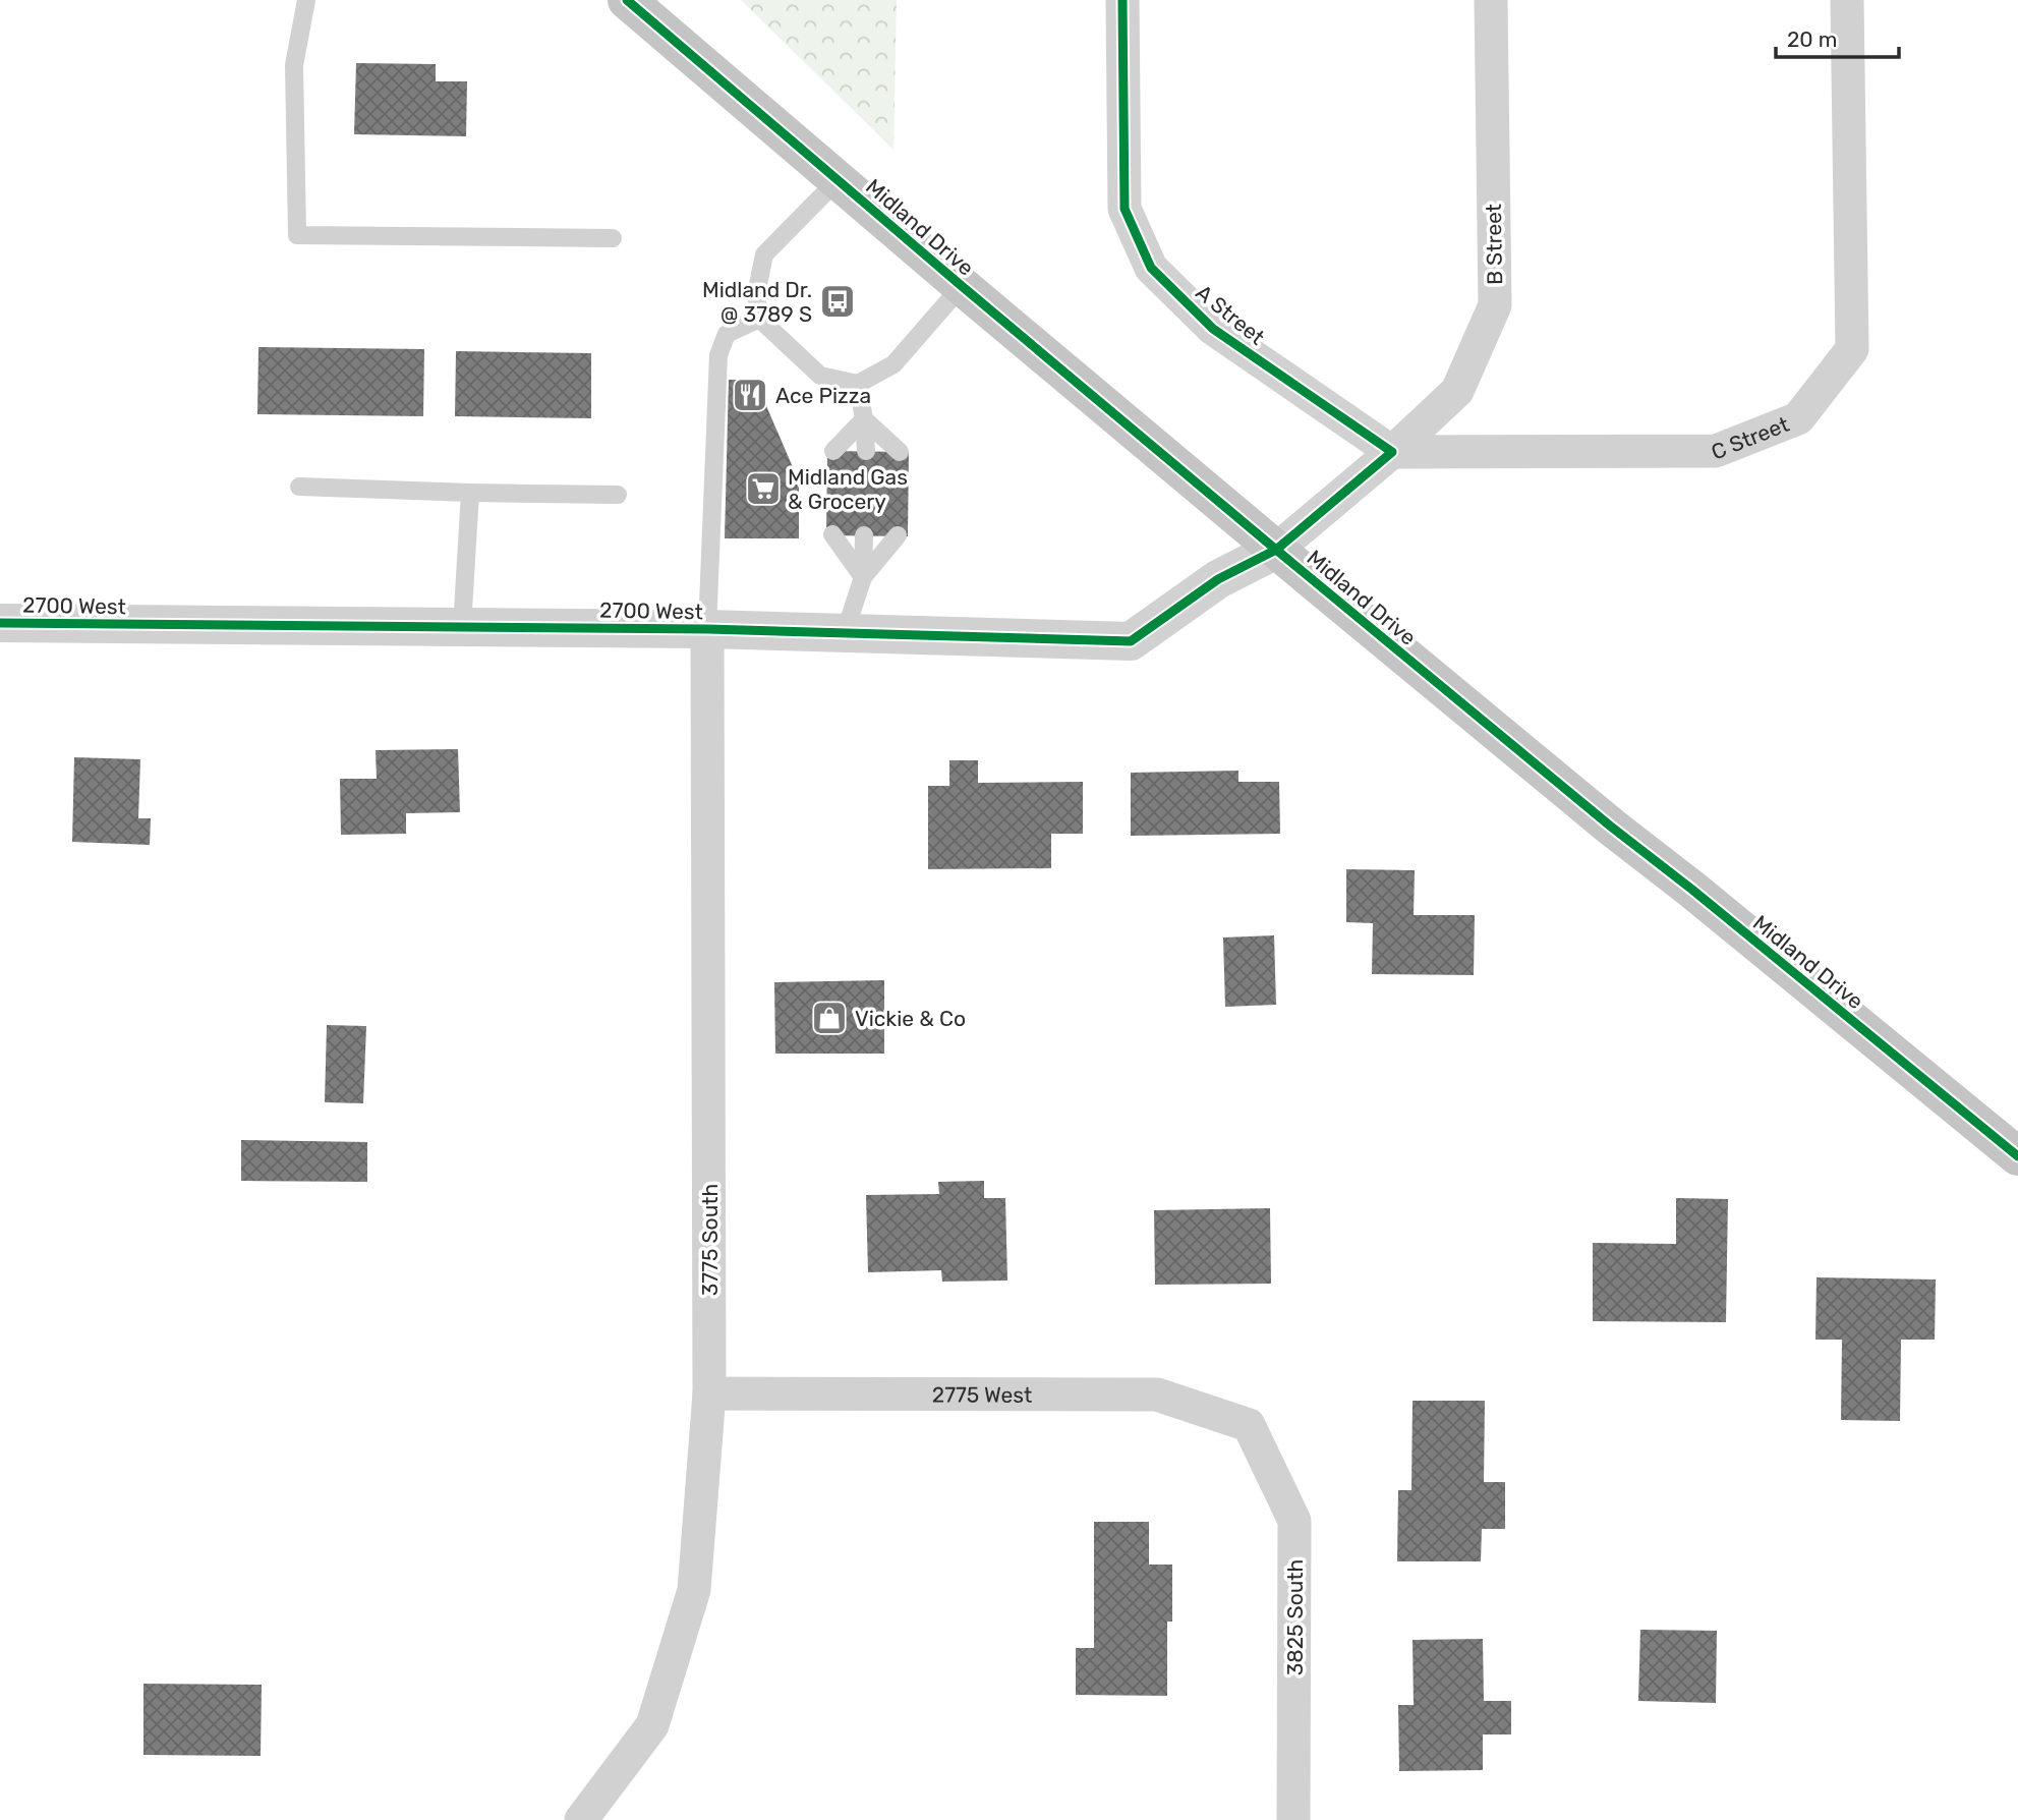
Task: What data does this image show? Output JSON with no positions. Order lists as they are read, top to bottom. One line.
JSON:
{"streets":{"main road":["Midland Drive"],"street":["B Street","A Street","C Street","2700 West","3775 South","2775 West","3825 South"]},"crossings":[["Midland Drive","2700 West"],["B Street","A Street"],["B Street","C Street"],["A Street","C Street"],["2700 West","3775 South"],["3775 South","2775 West"],["2775 West","3825 South"]],"places":{"bus stop":["Midland Dr. @ 3789 S"],"restaurant":["Ace Pizza"],"supermarket":["Midland Gas & Grocery"],"shop":["Vickie & Co"]},"scale_bar":"20 m"}
